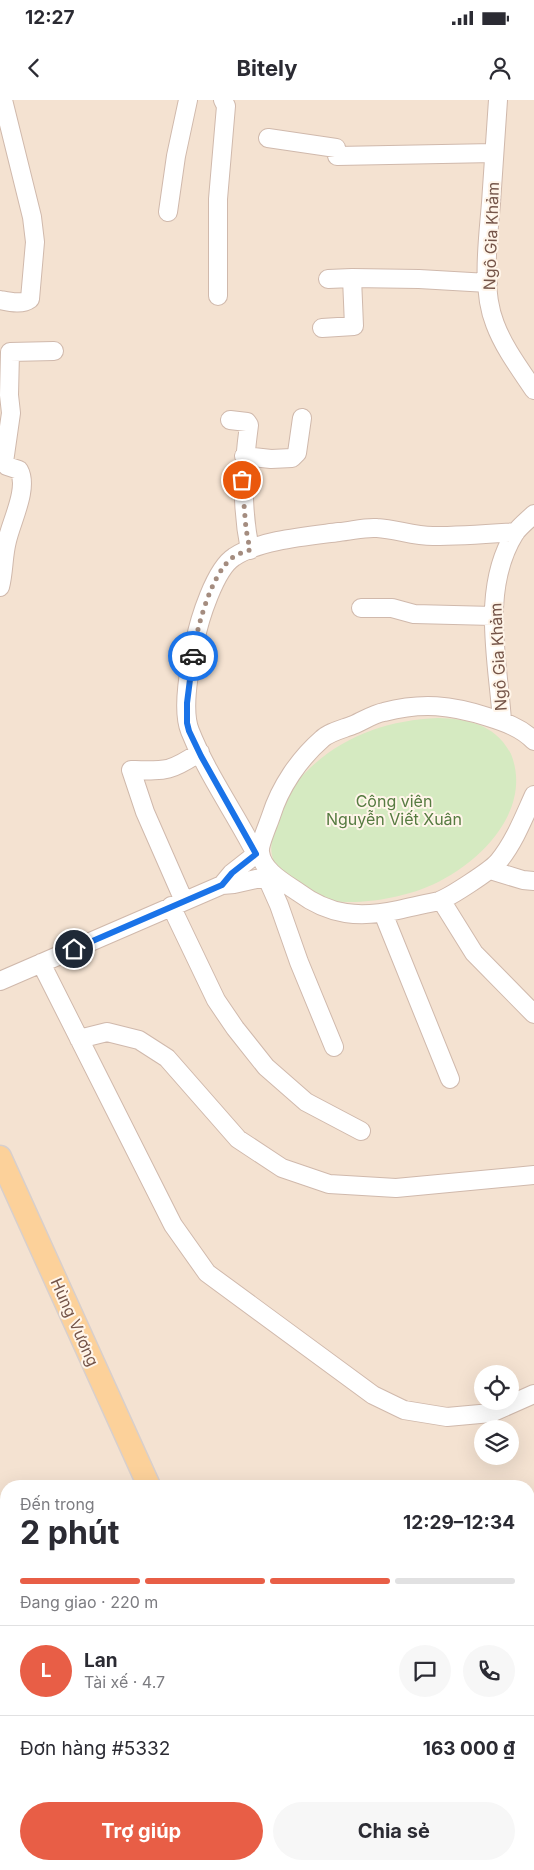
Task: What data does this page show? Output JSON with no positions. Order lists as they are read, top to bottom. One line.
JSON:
{"streets":{"main road":["Hùng Vương"],"street":["Ngô Gia Khảm"]},"parks":["Công viên Nguyễn Viết Xuân"],"page":{"status":"12:27","header":"Bitely","heading":["2 phút","Đến trong","12:29–12:34"],"panel":["Lan","Tài xế · 4.7","Đơn hàng #5332","163 000 ₫"],"bar":"Đang giao · 220 m","round":"L","buttons":["Trợ giúp","Chia sẻ"]}}
